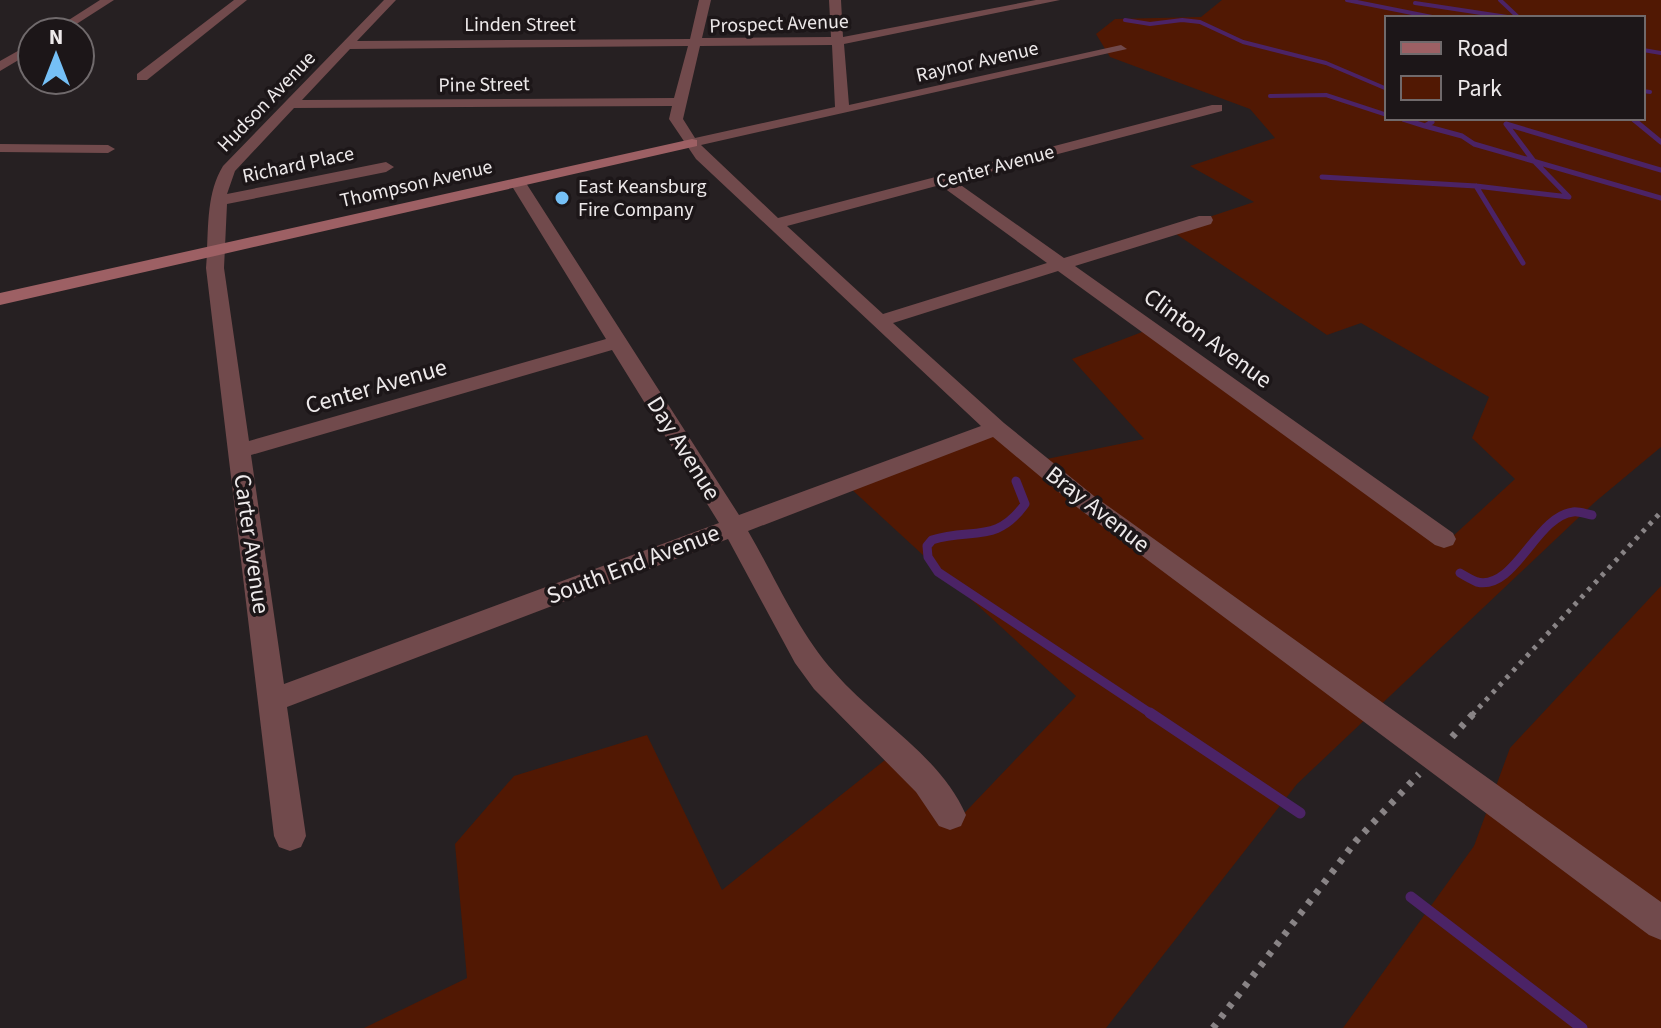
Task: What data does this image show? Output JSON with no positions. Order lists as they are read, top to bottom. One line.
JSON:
{"streets":{"street":["Prospect Avenue","Linden Street","Raynor Avenue","Pine Street","Hudson Avenue","Richard Place","Center Avenue","Thompson Avenue","Clinton Avenue","Day Avenue","Bray Avenue","Carter Avenue","South End Avenue"]},"crossings":[["Prospect Avenue","Linden Street"],["Prospect Avenue","Bray Avenue"],["Linden Street","Hudson Avenue"],["Linden Street","Bray Avenue"],["Raynor Avenue","Thompson Avenue"],["Pine Street","Hudson Avenue"],["Pine Street","Bray Avenue"],["Hudson Avenue","Richard Place"],["Hudson Avenue","Thompson Avenue"],["Hudson Avenue","Carter Avenue"],["Center Avenue","Clinton Avenue"],["Center Avenue","Day Avenue"],["Center Avenue","Bray Avenue"],["Center Avenue","Carter Avenue"],["Thompson Avenue","Day Avenue"],["Thompson Avenue","Bray Avenue"],["Thompson Avenue","Carter Avenue"],["Day Avenue","South End Avenue"],["Bray Avenue","South End Avenue"],["Carter Avenue","South End Avenue"]],"places":["East Keansburg Fire Company"],"legend":["Road","Park"],"north":"top"}
